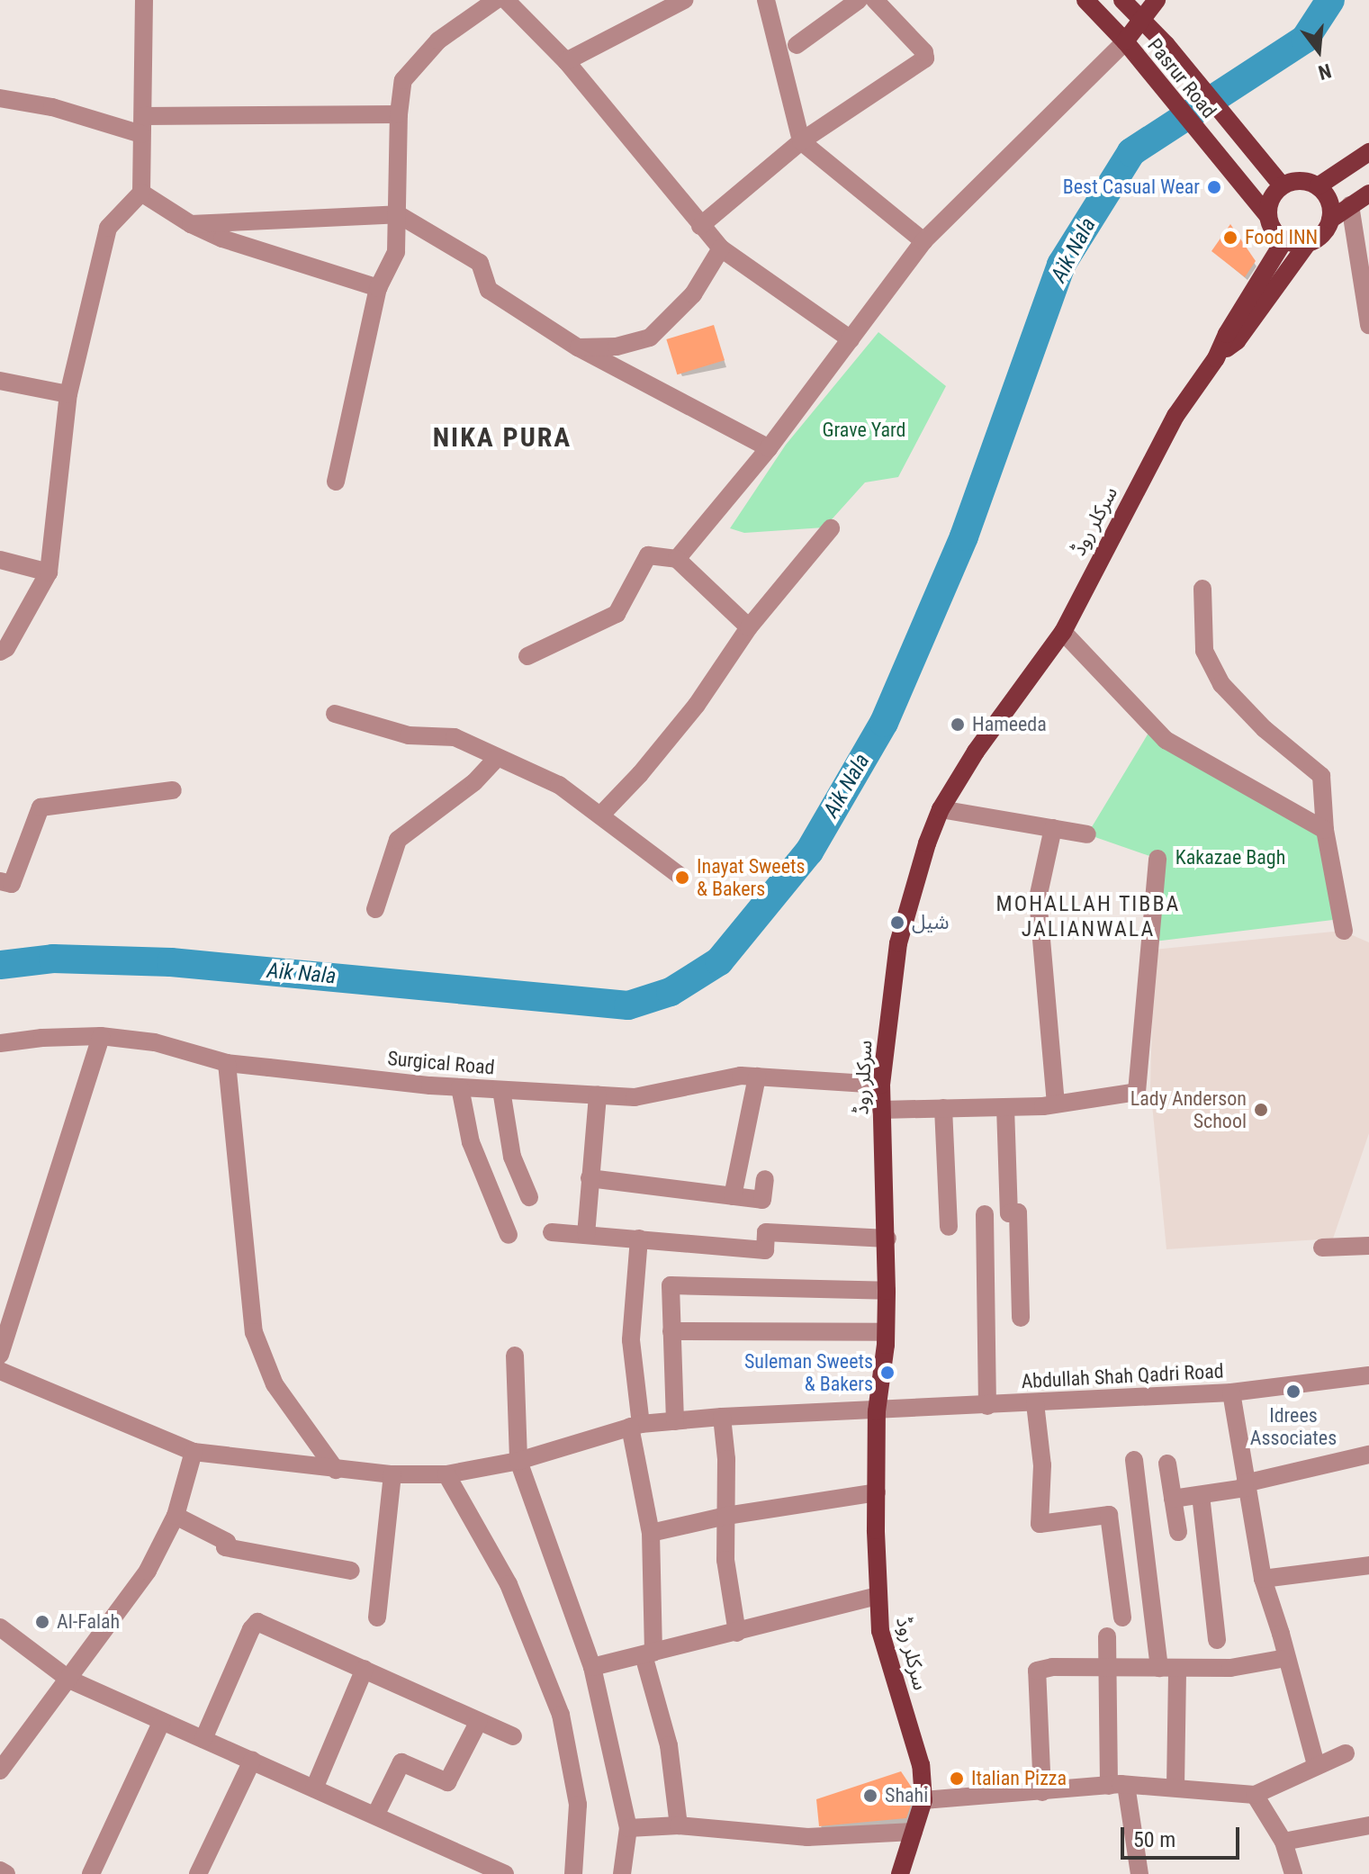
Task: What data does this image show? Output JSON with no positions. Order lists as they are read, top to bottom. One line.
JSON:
{"streets":{"main road":["Pasrur Road","سرکلر روڈ"],"street":["Surgical Road","Abdullah Shah Qadri Road"]},"crossings":[["سرکلر روڈ","Surgical Road"],["سرکلر روڈ","Abdullah Shah Qadri Road"]],"districts":["NIKA PURA","MOHALLAH TIBBA JALIANWALA"],"water":["Aik Nala"],"parks":["Grave Yard","Kakazae Bagh"],"places":["Best Casual Wear","Food INN","Hameeda","Inayat Sweets & Bakers","شیل","Lady Anderson School","Suleman Sweets & Bakers","Idrees Associates","Al-Falah","Italian Pizza","Shahi"],"scale_bar":"50 m","north":"bottom"}
